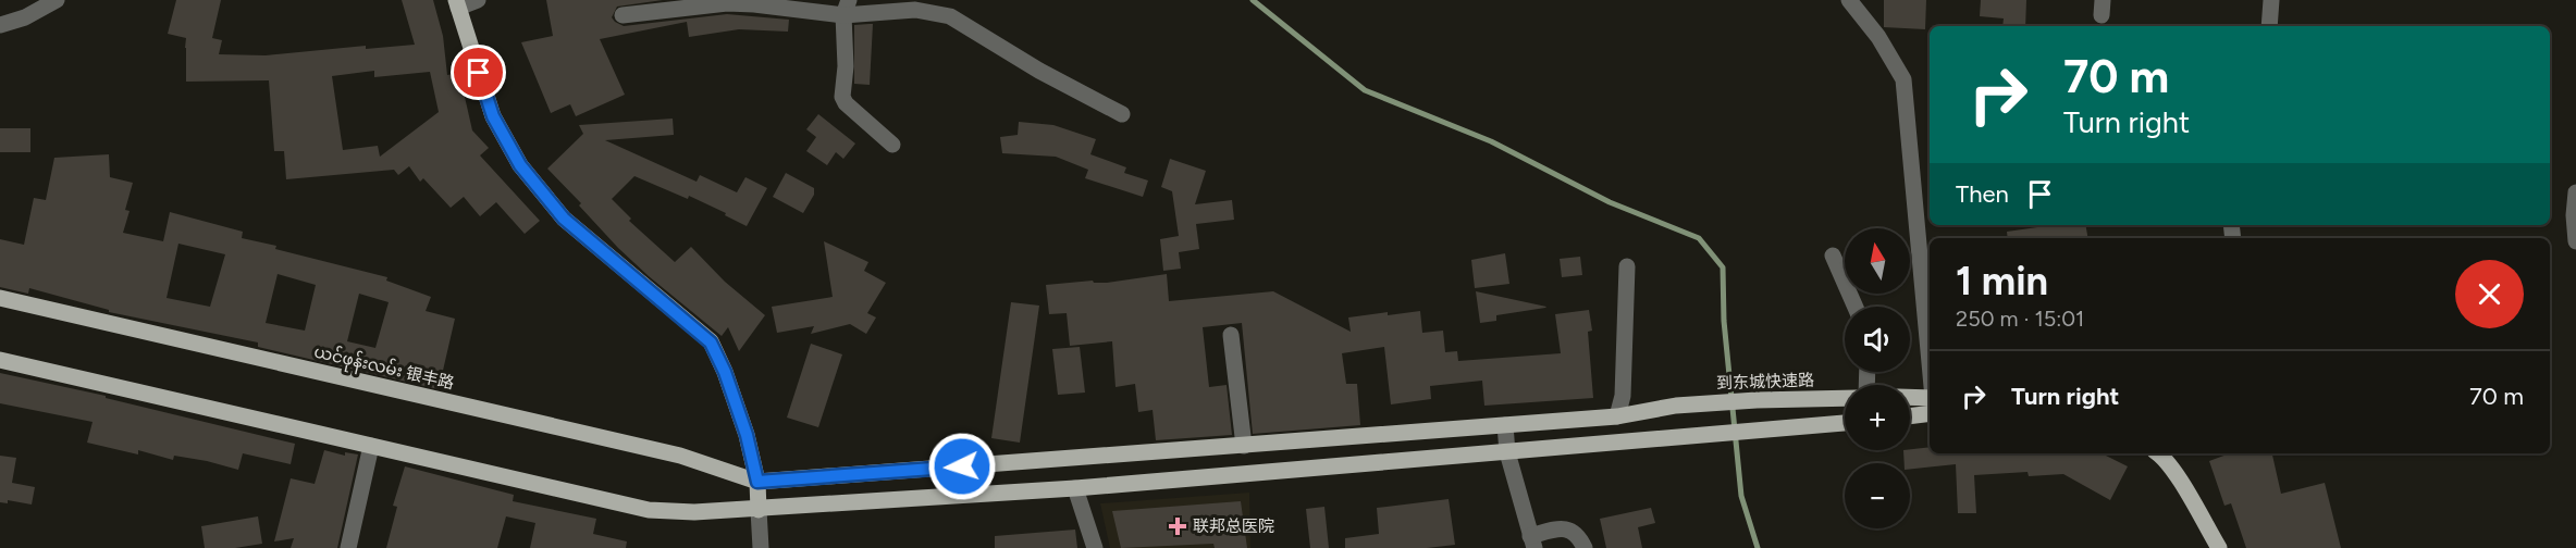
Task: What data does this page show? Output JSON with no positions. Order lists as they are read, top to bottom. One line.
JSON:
{"streets":{"main road":["ယင်ဖုန်းလမ်း 银丰路","到东城快速路"]},"crossings":[["ယင်ဖုန်းလမ်း 银丰路","到东城快速路"]],"places":{"health":["联邦总医院"]},"north":"top","page":{"turn":["70 m","Turn right"],"then":"Then","map_buttons":["+","−"],"heading":["1 min","250 m · 15:01"],"list":[{"name":"Turn right","value":"70 m"}]}}
